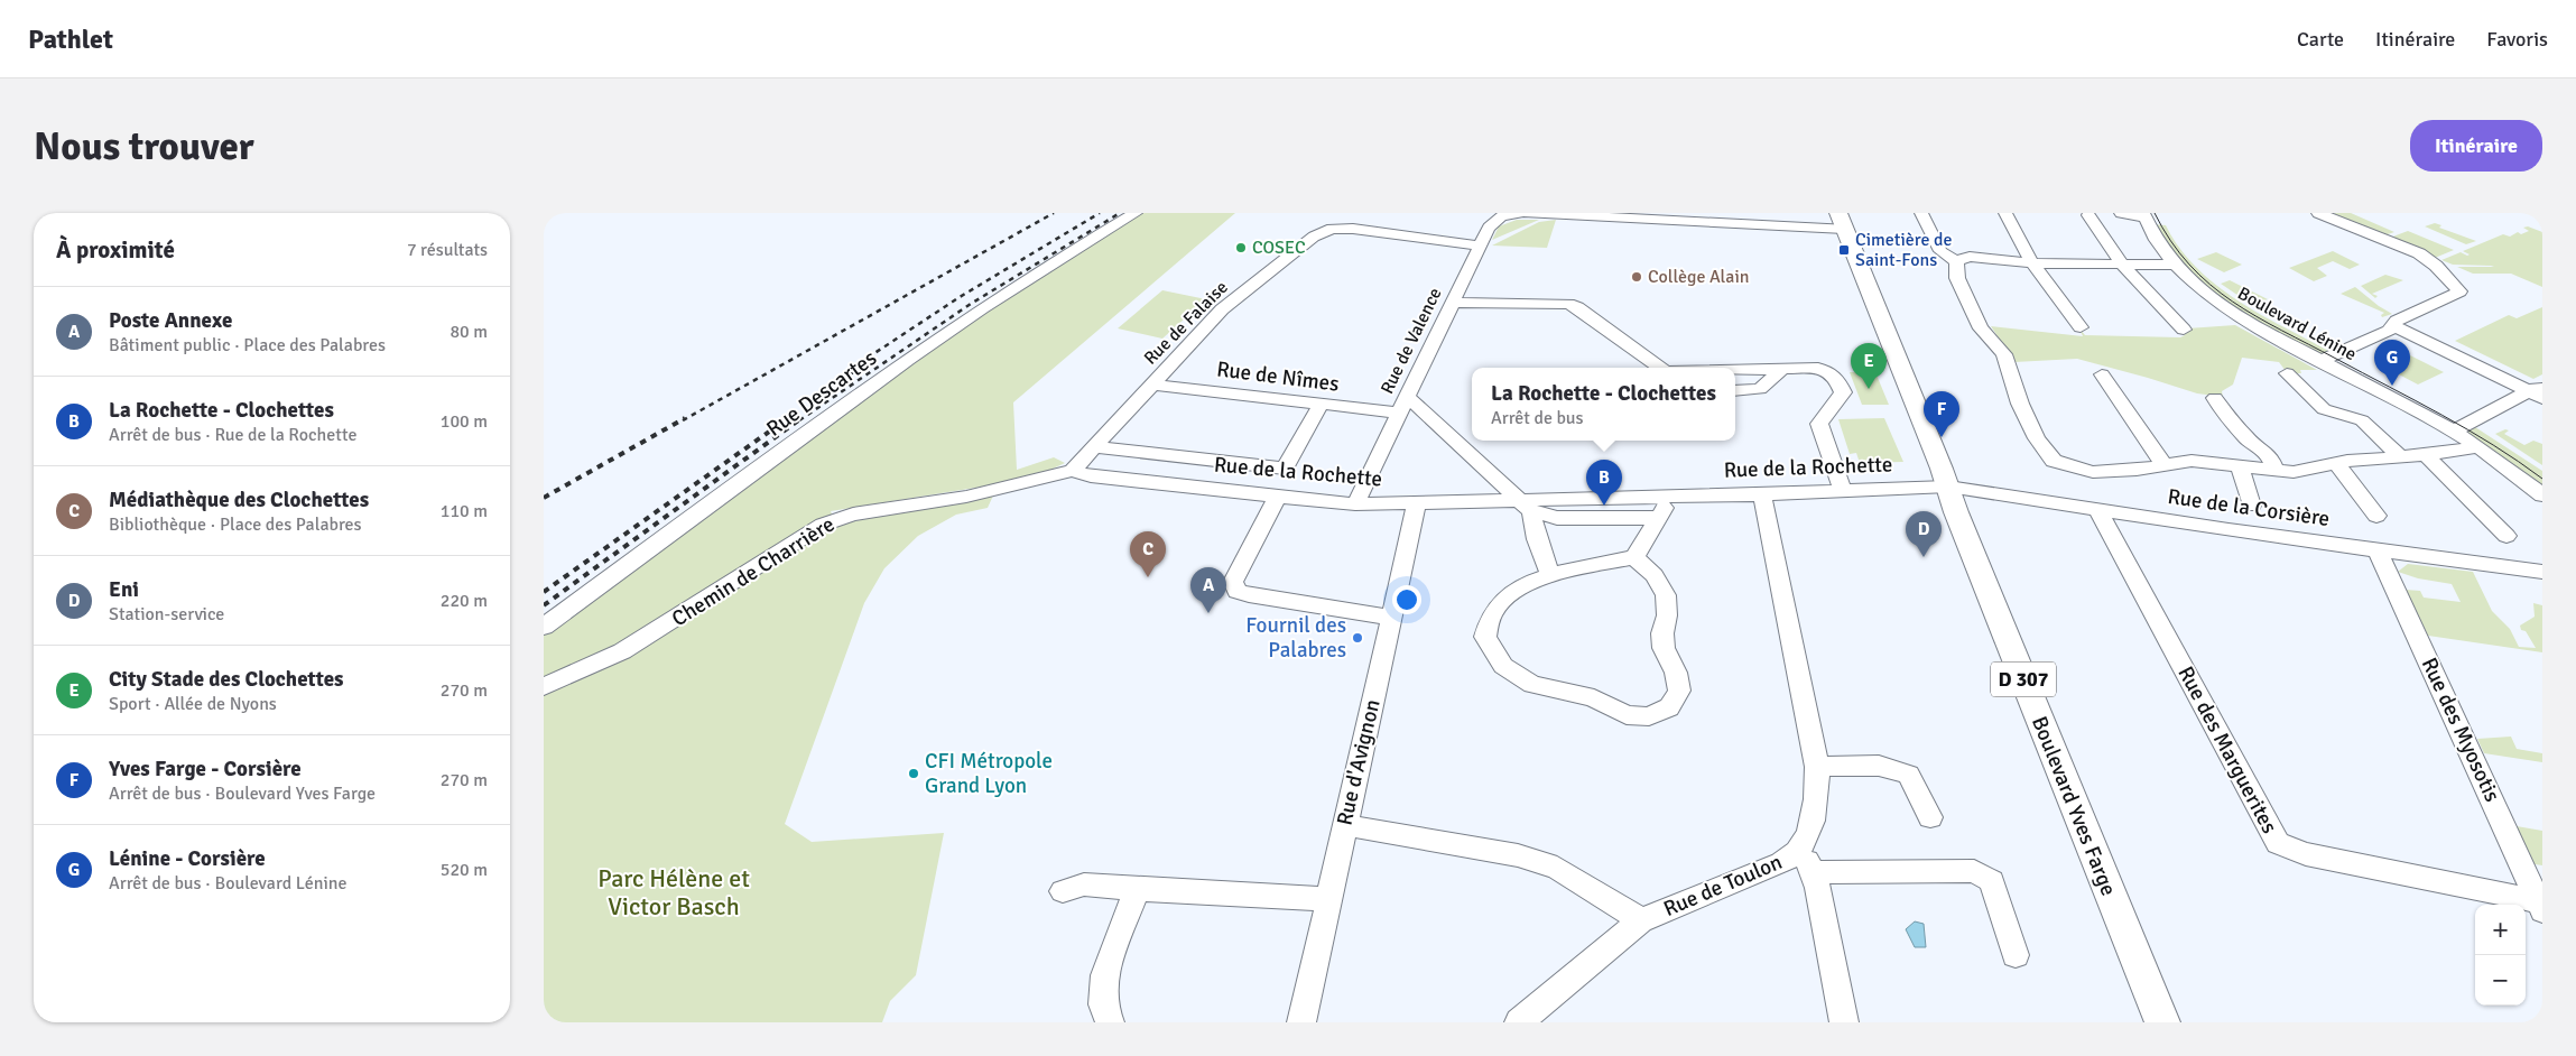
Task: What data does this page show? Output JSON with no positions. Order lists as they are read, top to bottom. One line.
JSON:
{"streets":{"main road":["D 307","Boulevard Yves Farge"],"street":["Rue de Falaise","Boulevard Lénine","Rue de Valence","Rue de Nîmes","Rue Descartes","Rue de la Rochette","Rue de la Corsière","Chemin de Charrière","Rue des Myosotis","Rue des Marguerites","Rue d'Avignon","Rue de Toulon"]},"crossings":[["Rue de Falaise","Rue de Valence"],["Rue de Falaise","Rue de Nîmes"],["Rue de Falaise","Rue de la Rochette"],["Rue de Falaise","Chemin de Charrière"],["Rue de Valence","Rue de Nîmes"],["Rue de Valence","Rue de la Rochette"],["Rue de la Rochette","Rue de la Corsière"],["Rue de la Rochette","Chemin de Charrière"],["Rue de la Rochette","Rue d'Avignon"],["Rue de la Rochette","Boulevard Yves Farge"],["Rue de la Rochette","Rue de Toulon"],["Rue de la Corsière","Rue des Myosotis"],["Rue de la Corsière","Rue des Marguerites"],["Rue de la Corsière","Boulevard Yves Farge"],["Rue des Myosotis","Rue des Marguerites"]],"parks":["Parc Hélène et Victor Basch"],"places":{"other":["COSEC","Collège Alain","Fournil des Palabres","CFI Métropole Grand Lyon"],"transit":["Cimetière de Saint-Fons"]},"page":{"header":"Pathlet","nav":["Carte","Itinéraire","Favoris"],"buttons":"Itinéraire","title":"Nous trouver","heading":["À proximité","7 résultats"],"list":[{"mark":"A","name":"Poste Annexe","note":"Bâtiment public · Place des Palabres","value":"80 m"},{"mark":"B","name":"La Rochette - Clochettes","note":"Arrêt de bus · Rue de la Rochette","value":"100 m"},{"mark":"C","name":"Médiathèque des Clochettes","note":"Bibliothèque · Place des Palabres","value":"110 m"},{"mark":"D","name":"Eni","note":"Station-service","value":"220 m"},{"mark":"E","name":"City Stade des Clochettes","note":"Sport · Allée de Nyons","value":"270 m"},{"mark":"F","name":"Yves Farge - Corsière","note":"Arrêt de bus · Boulevard Yves Farge","value":"270 m"},{"mark":"G","name":"Lénine - Corsière","note":"Arrêt de bus · Boulevard Lénine","value":"520 m"}],"pins":["G","E","F","B","D","C","A"],"popup":["La Rochette - Clochettes","Arrêt de bus"],"map_buttons":["+","−"]}}
